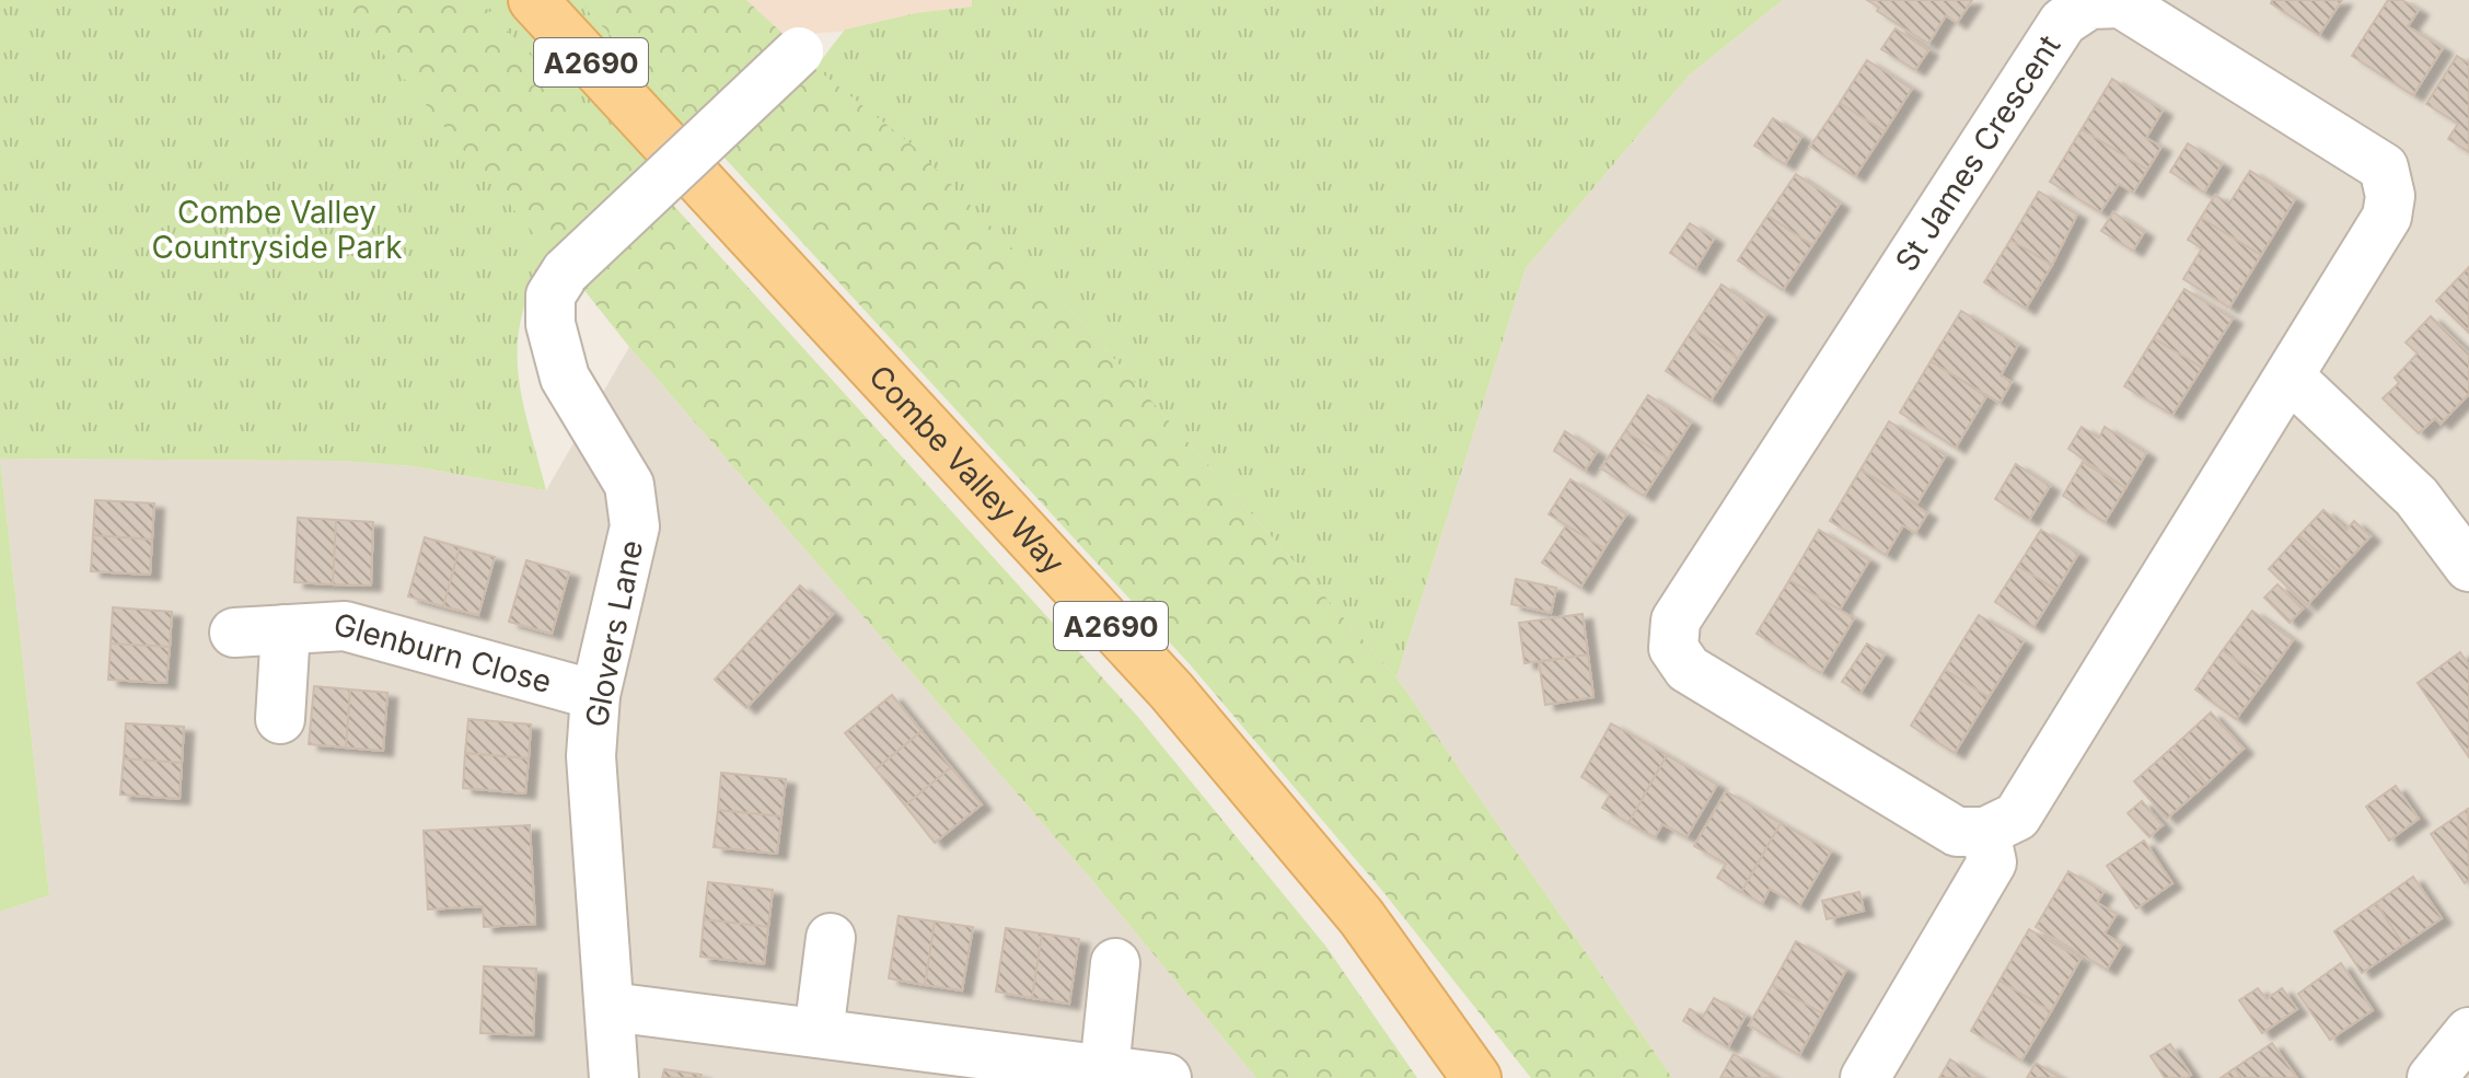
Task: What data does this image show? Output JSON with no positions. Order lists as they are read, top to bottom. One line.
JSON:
{"streets":{"main road":["A2690","Combe Valley Way"],"street":["St James Crescent","Glovers Lane","Glenburn Close"]},"crossings":[["Glovers Lane","Glenburn Close"]],"parks":["Combe Valley Countryside Park"]}
